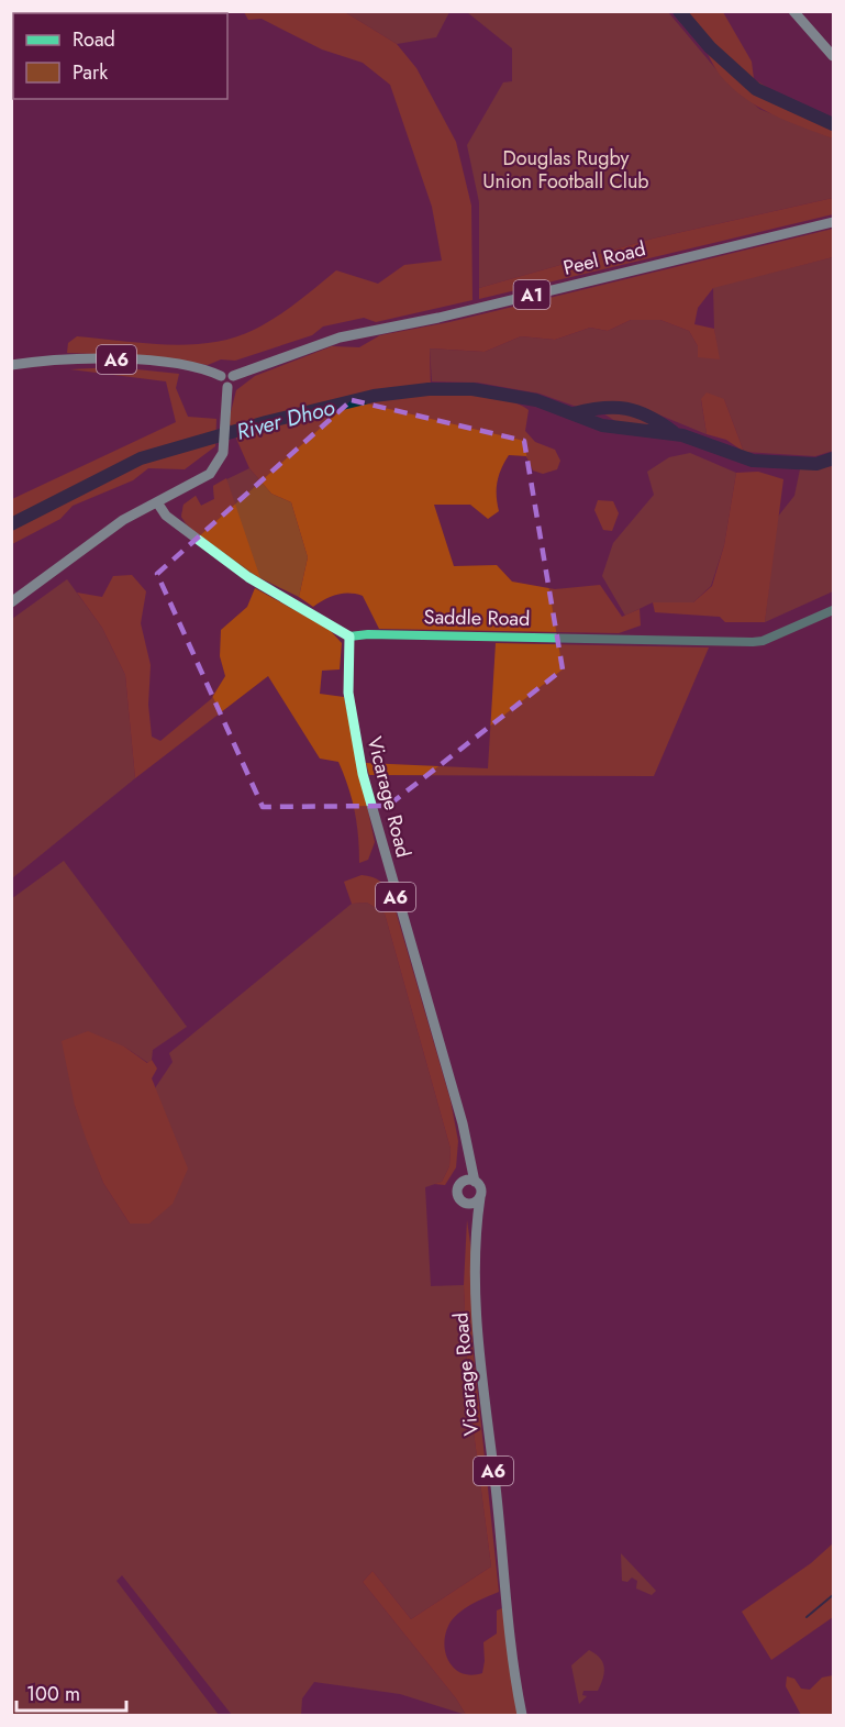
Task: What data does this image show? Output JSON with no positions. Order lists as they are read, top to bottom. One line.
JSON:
{"streets":{"highway":["Peel Road","A1","A6","Vicarage Road"],"main road":["Saddle Road"]},"crossings":[["Peel Road","A6"],["Saddle Road","Vicarage Road"]],"water":["River Dhoo"],"parks":["Douglas Rugby Union Football Club"],"legend":["Road","Park"],"scale_bar":"100 m"}
